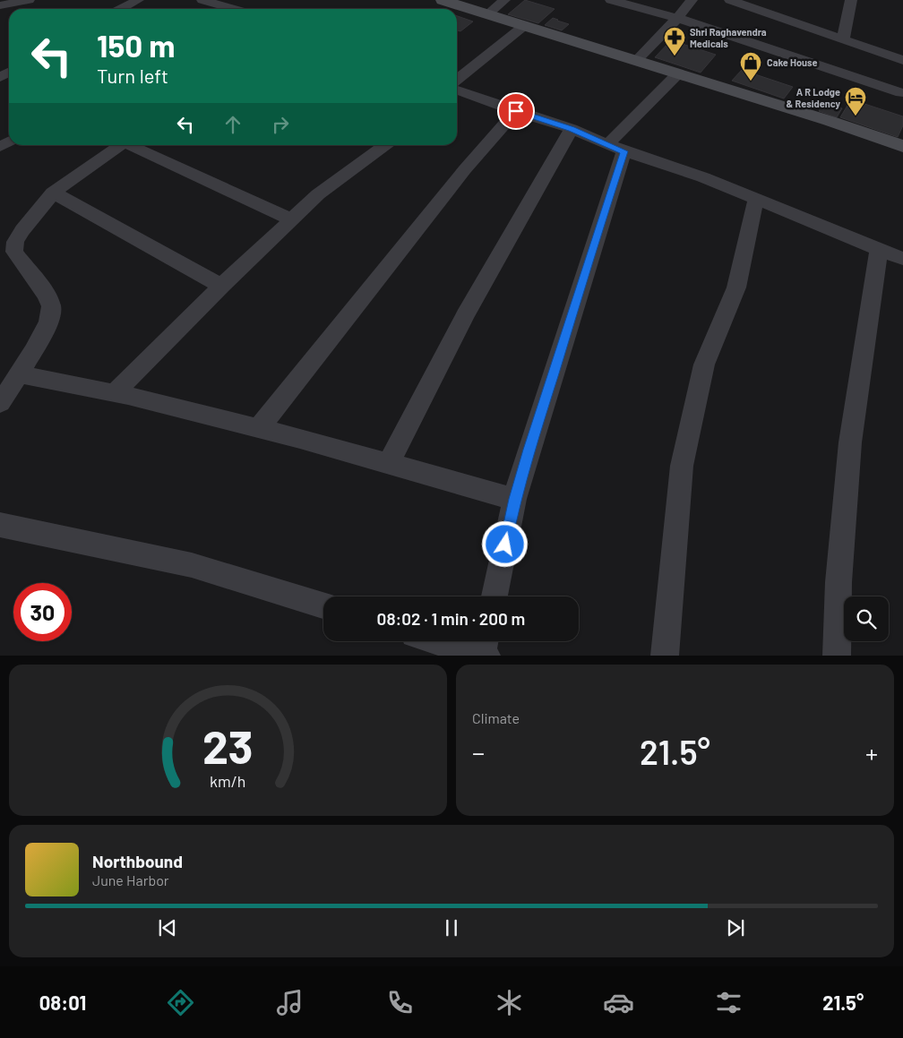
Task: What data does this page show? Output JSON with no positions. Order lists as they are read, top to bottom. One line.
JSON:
{"places":{"pharmacy":["Shri Raghavendra Medicals"],"shop":["Cake House"],"hotel":["A R Lodge & Residency"]},"page":{"turn":["150 m","Turn left"],"limit":"30","trip":"08:02 · 1 min · 200 m","tile":"Climate","heat":["−","21.5°","+"],"song":["Northbound","June Harbor"],"tabs":["08:01","21.5°"],"gauge":["23","km/h"]}}
